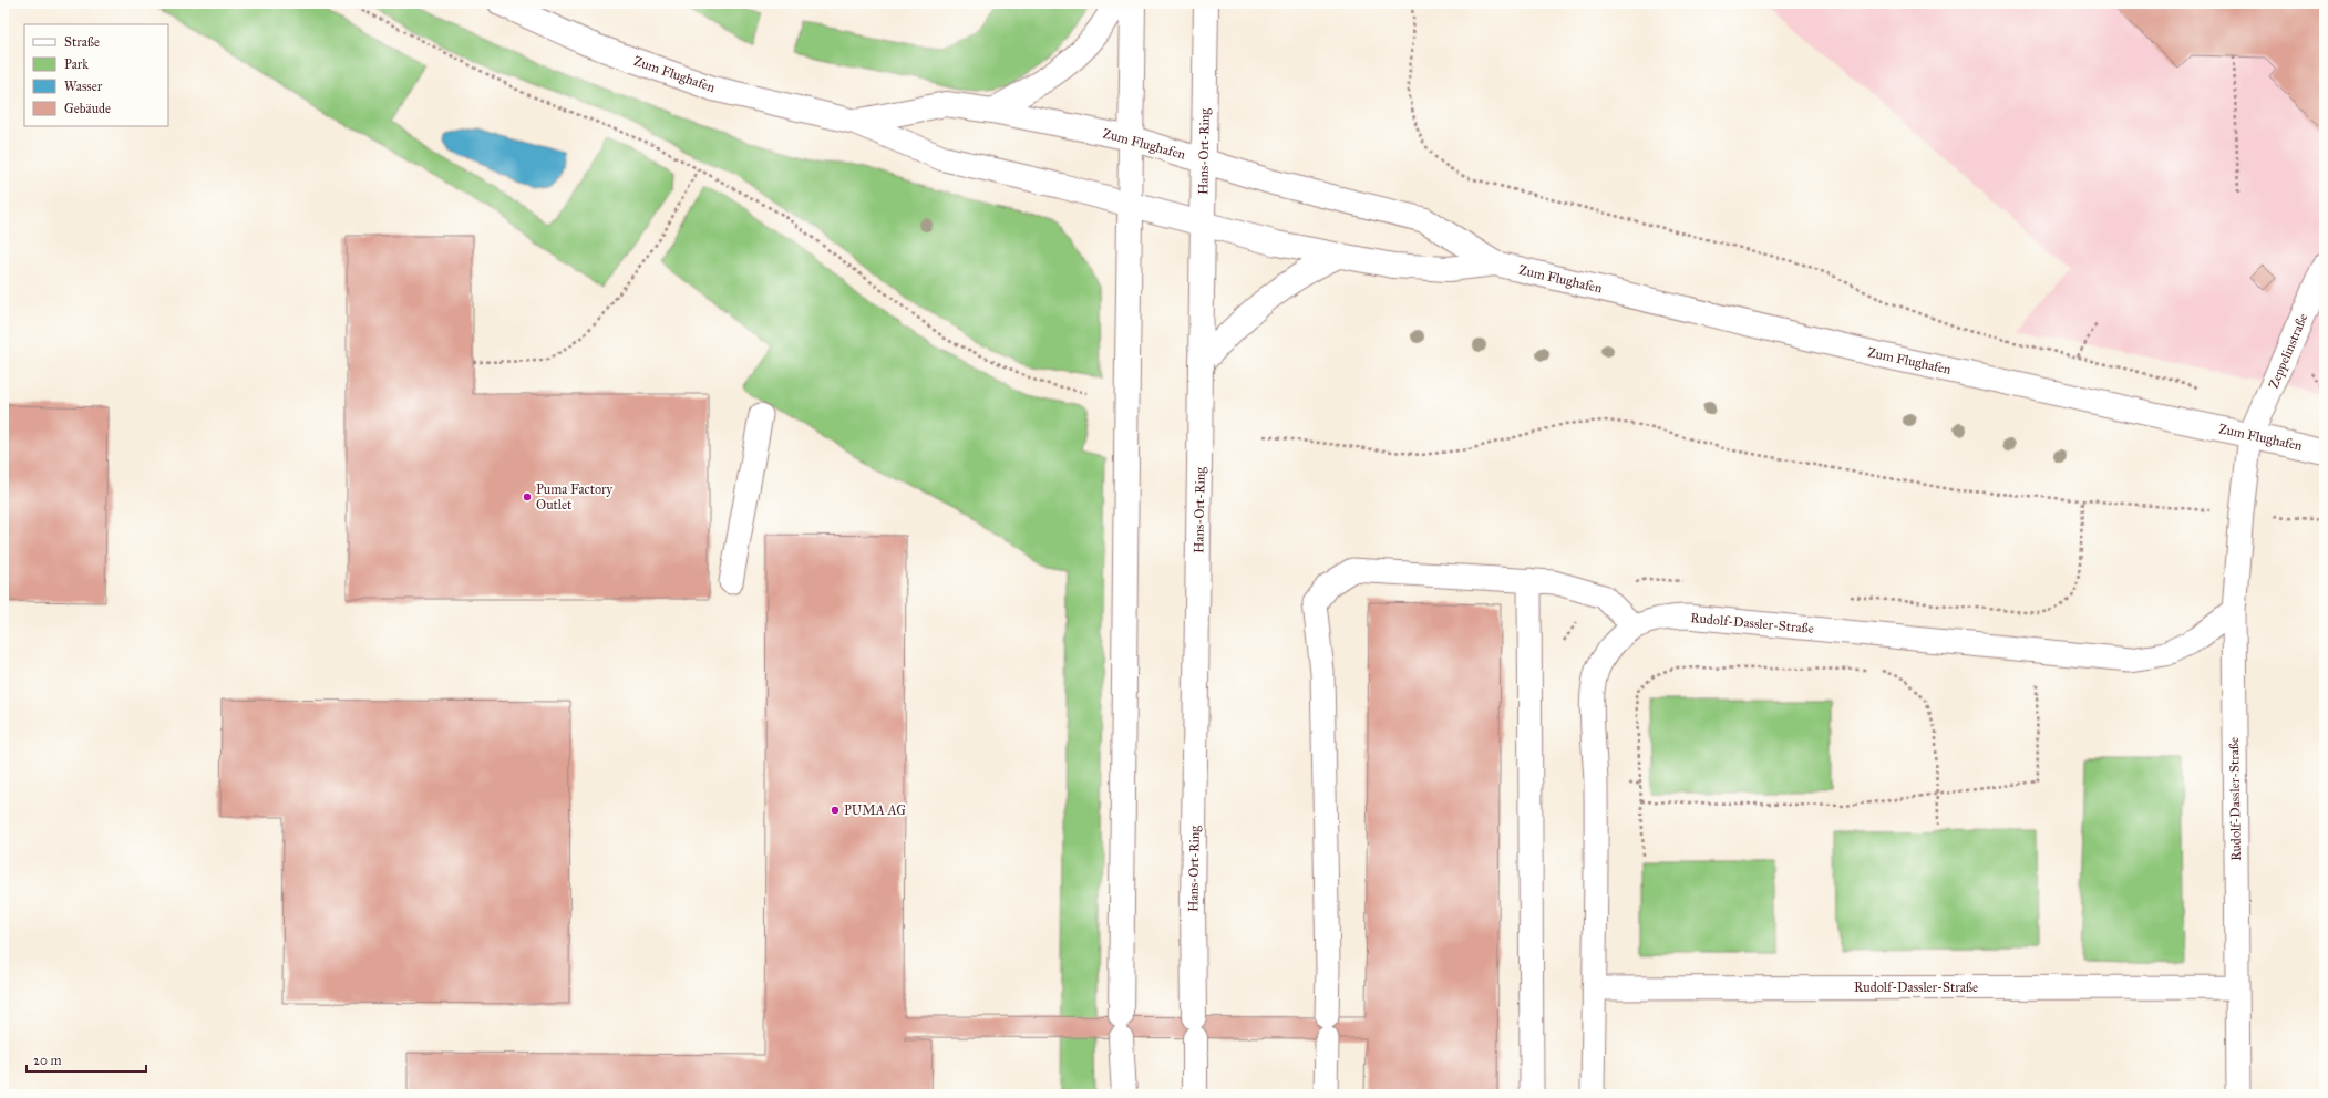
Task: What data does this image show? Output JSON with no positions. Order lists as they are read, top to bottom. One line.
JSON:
{"streets":{"street":["Zum Flughafen","Hans-Ort-Ring","Zeppelinstraße"],"lane":["Rudolf-Dassler-Straße"]},"crossings":[["Zum Flughafen","Hans-Ort-Ring"],["Zum Flughafen","Zeppelinstraße"],["Zum Flughafen","Rudolf-Dassler-Straße"],["Zeppelinstraße","Rudolf-Dassler-Straße"]],"places":["Puma Factory Outlet","PUMA AG"],"legend":["Straße","Park","Wasser","Gebäude"],"scale_bar":"20 m"}
